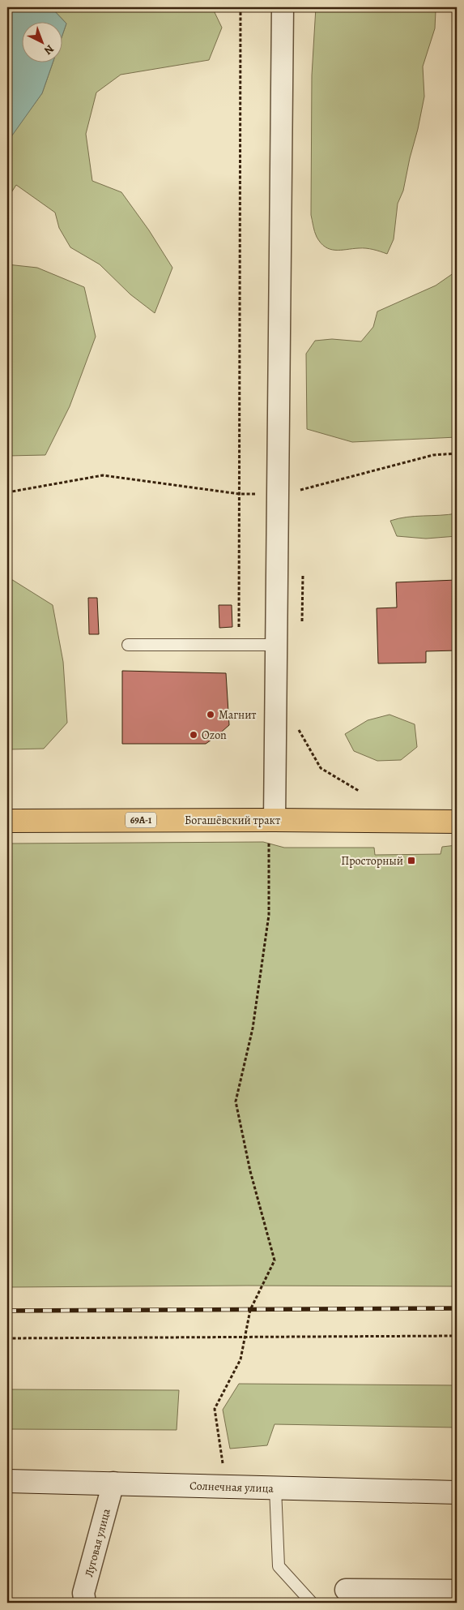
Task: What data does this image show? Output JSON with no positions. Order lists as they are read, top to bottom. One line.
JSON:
{"streets":{"main road":["69А-1","Богашёвский тракт"],"street":["Солнечная улица","Луговая улица"]},"crossings":[["Солнечная улица","Луговая улица"]],"places":{"other":["Магнит","Ozon"],"transit":["Просторный"]},"north":"bottom right"}
